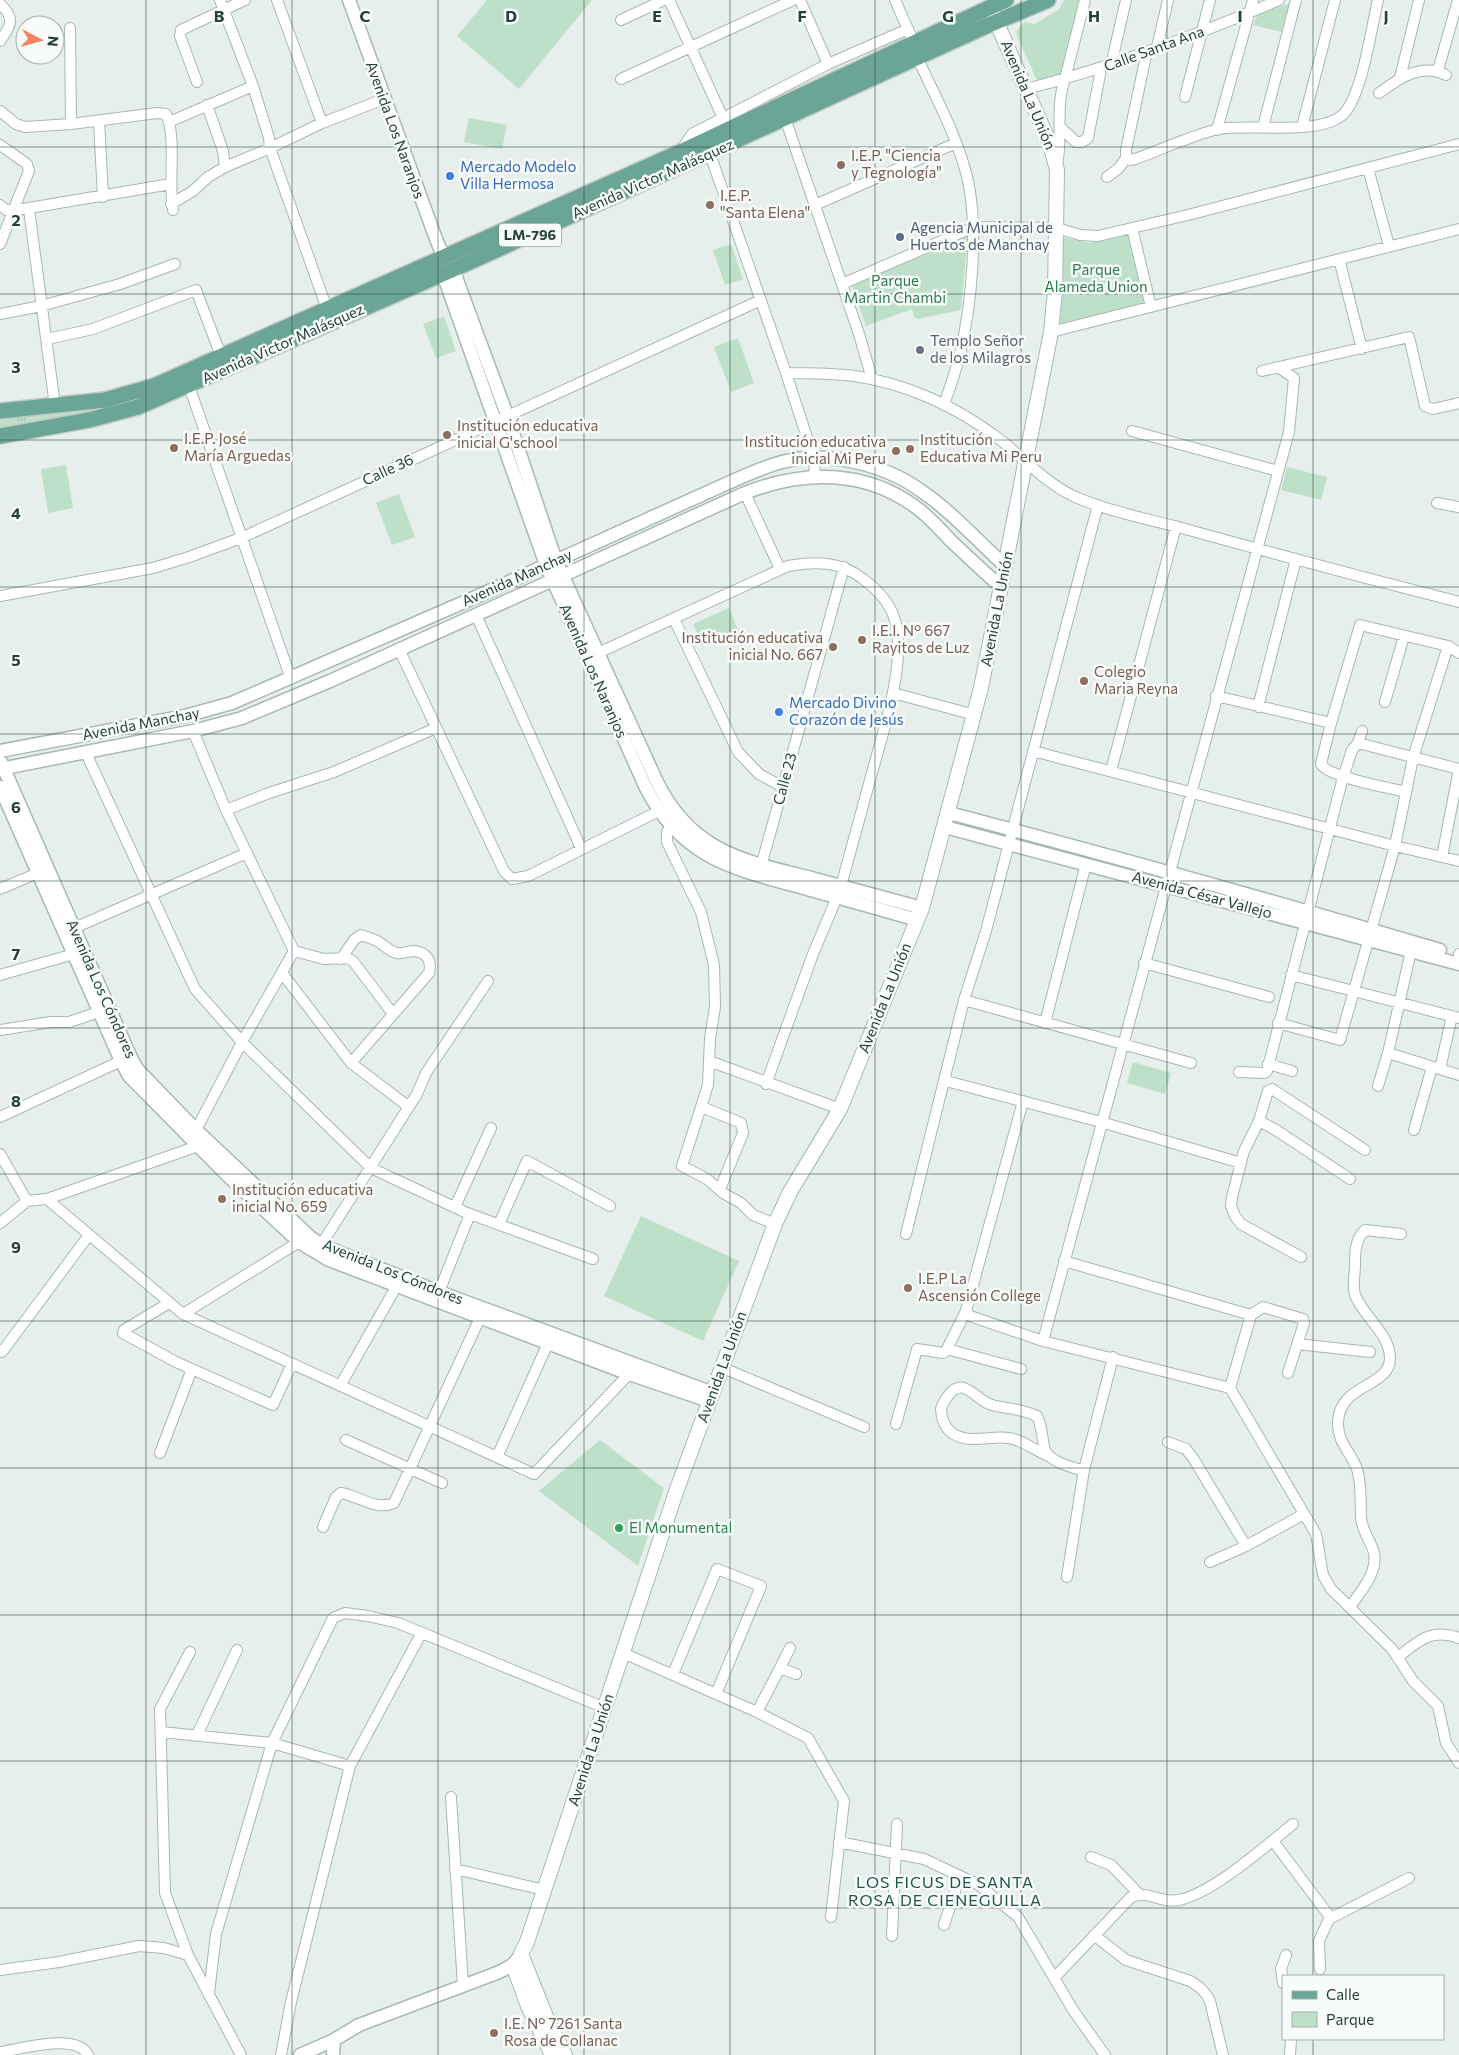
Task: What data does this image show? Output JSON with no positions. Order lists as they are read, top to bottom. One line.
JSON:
{"streets":{"main road":["Avenida La Unión","Avenida Victor Malásquez","LM-796"],"street":["Calle Santa Ana","Avenida Los Naranjos","Calle 36","Avenida Manchay","Calle 23","Avenida César Vallejo","Avenida Los Cóndores"]},"crossings":[["Calle Santa Ana","Avenida La Unión"],["Avenida La Unión","Avenida Los Naranjos"],["Avenida La Unión","Avenida Victor Malásquez"],["Avenida La Unión","Avenida Manchay"],["Avenida La Unión","Avenida César Vallejo"],["Avenida La Unión","Avenida Los Cóndores"],["Avenida Los Naranjos","Avenida Victor Malásquez"],["Avenida Los Naranjos","Calle 36"],["Avenida Los Naranjos","Avenida Manchay"],["Avenida Los Naranjos","Calle 23"],["Avenida Manchay","Avenida Los Cóndores"]],"districts":["LOS FICUS DE SANTA ROSA DE CIENEGUILLA"],"parks":["Parque Alameda Union","Parque Martin Chambi"],"places":["I.E.P. \"Ciencia y Tegnología\"","Mercado Modelo Villa Hermosa","I.E.P. \"Santa Elena\"","Agencia Municipal de Huertos de Manchay","Templo Señor de los Milagros","Institución educativa inicial G'school","I.E.P. José María Arguedas","Institución Educativa Mi Peru","Institución educativa inicial Mi Peru","I.E.I. N° 667 Rayitos de Luz","Institución educativa inicial No. 667","Colegio Maria Reyna","Mercado Divino Corazón de Jesús","Institución educativa inicial No. 659","I.E.P La Ascensión College","El Monumental","I.E. N° 7261 Santa Rosa de Collanac"],"legend":["Calle","Parque"],"north":"right","grid":{"columns":["B","C","D","E","F","G","H","I","J"],"rows":["2","3","4","5","6","7","8","9"]}}
